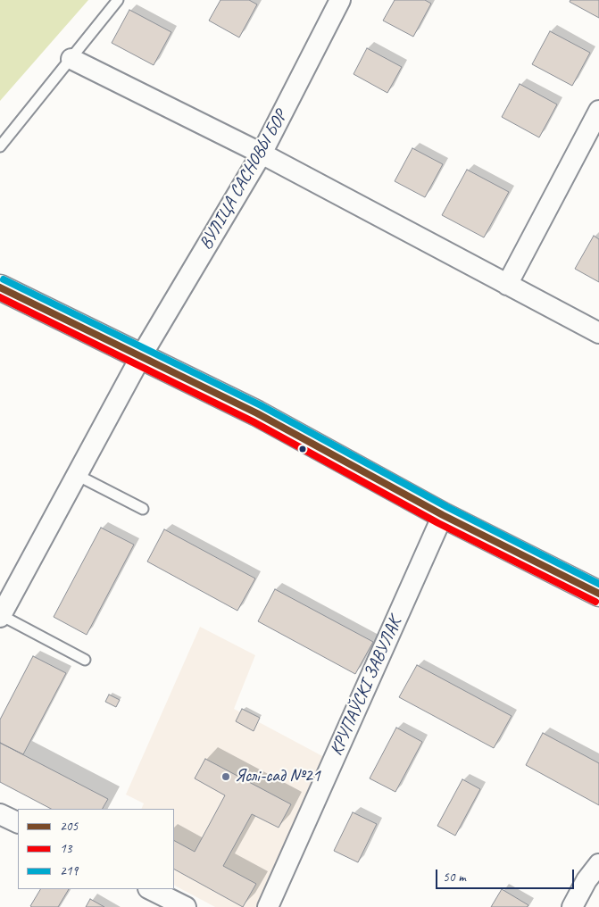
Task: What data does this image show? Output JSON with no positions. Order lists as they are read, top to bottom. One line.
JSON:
{"streets":{"street":["ВУЛІЦА САСНОВЫ БОР","КРУПАЎСКІ ЗАВУЛАК"]},"places":["Яслі-сад №21"],"lines":["transit line 219","transit line 205","transit line 13"],"legend":["205","13","219"],"scale_bar":"50 m"}
